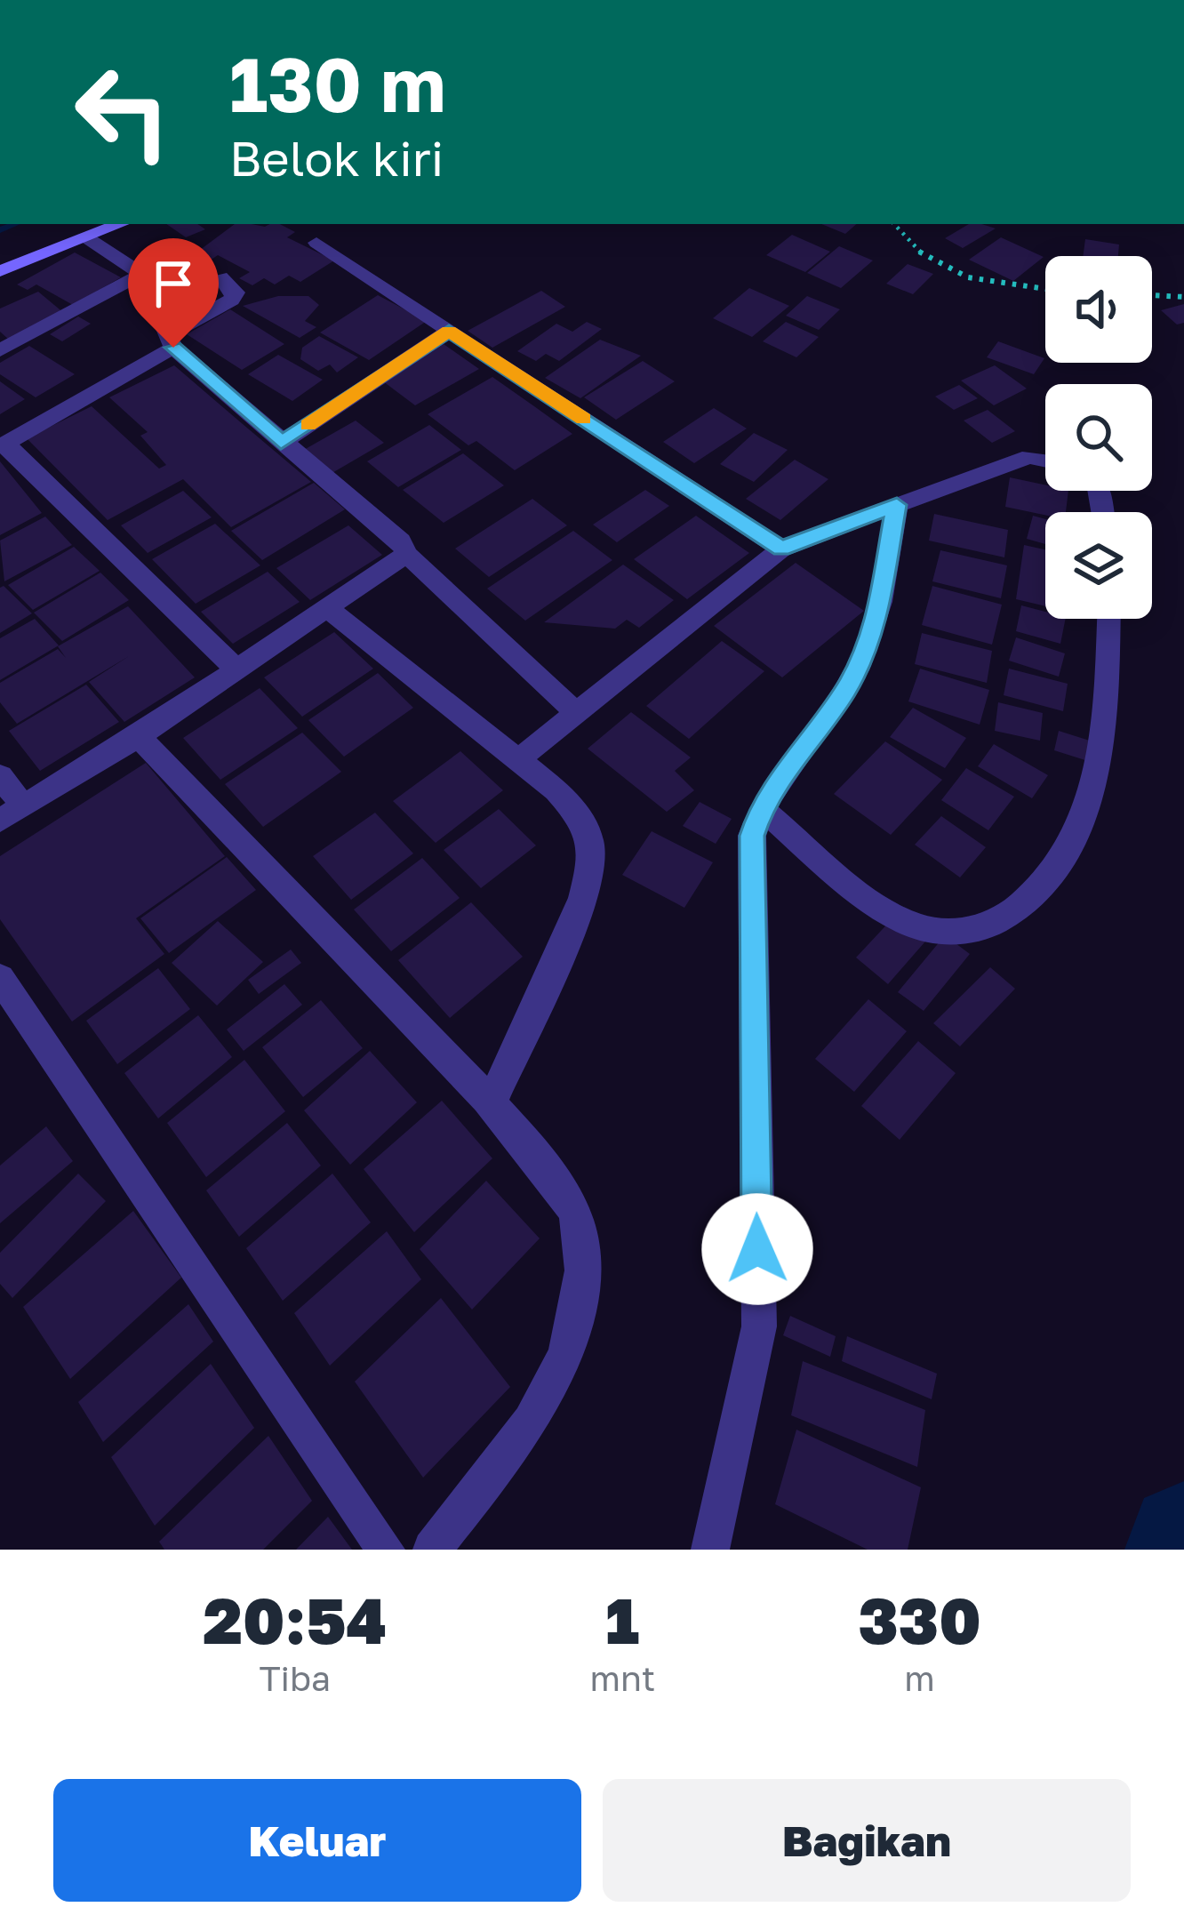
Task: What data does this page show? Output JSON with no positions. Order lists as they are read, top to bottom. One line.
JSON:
{"page":{"turn":["130 m","Belok kiri"],"eta":["20:54","Tiba","1","mnt","330","m"],"buttons":["Keluar","Bagikan"]}}
